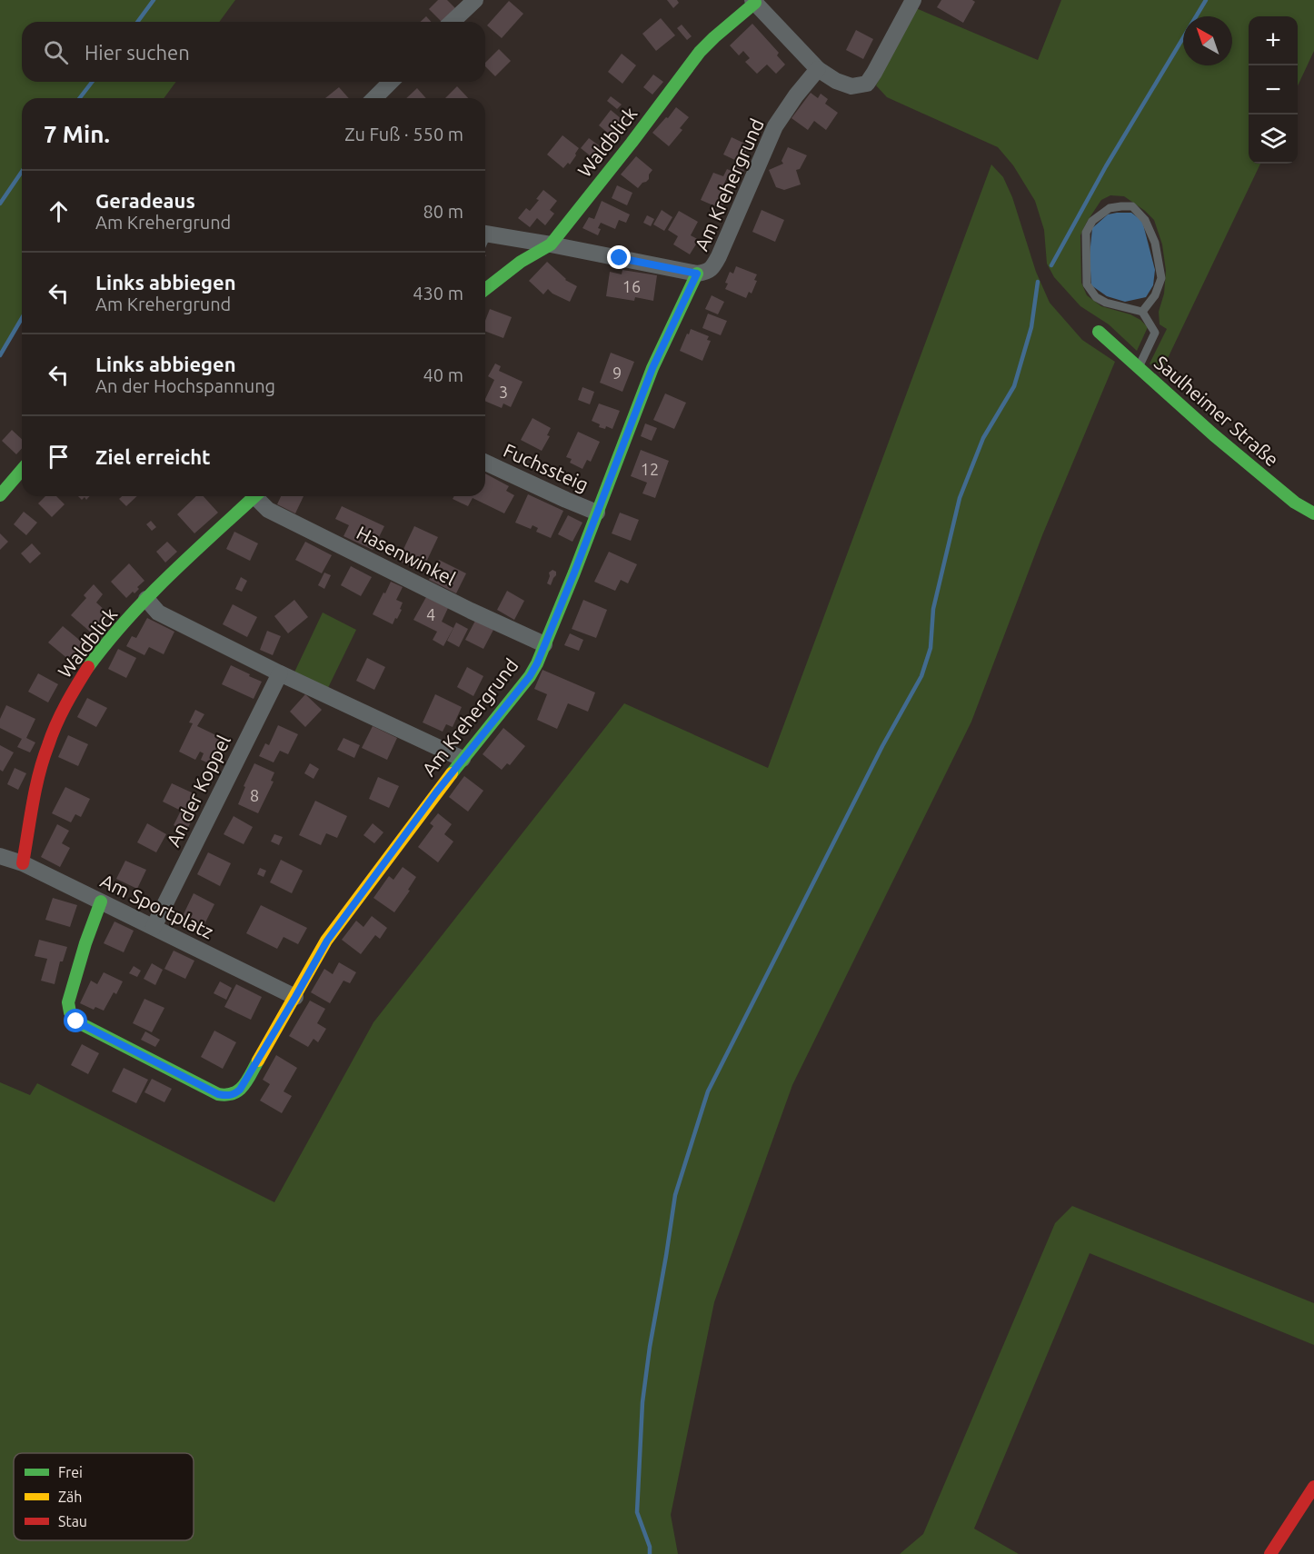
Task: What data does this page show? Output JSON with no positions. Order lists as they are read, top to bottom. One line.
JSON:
{"streets":{"street":["Waldblick","Am Krehergrund","Saulheimer Straße","Fuchssteig","Hasenwinkel","An der Koppel","Am Sportplatz"]},"crossings":[["Waldblick","Am Sportplatz"],["Am Krehergrund","Fuchssteig"],["Am Krehergrund","Hasenwinkel"],["Am Krehergrund","Am Sportplatz"],["An der Koppel","Am Sportplatz"]],"house_numbers":["16","9","3","12","4","8"],"legend":["Frei","Zäh","Stau"],"north":"top left","page":{"map_buttons":["+","−"],"search":"Hier suchen","heading":["7 Min.","Zu Fuß · 550 m"],"list":[["Geradeaus","Am Krehergrund","80 m"],["Links abbiegen","Am Krehergrund","430 m"],["Links abbiegen","An der Hochspannung","40 m"],"Ziel erreicht"]}}
